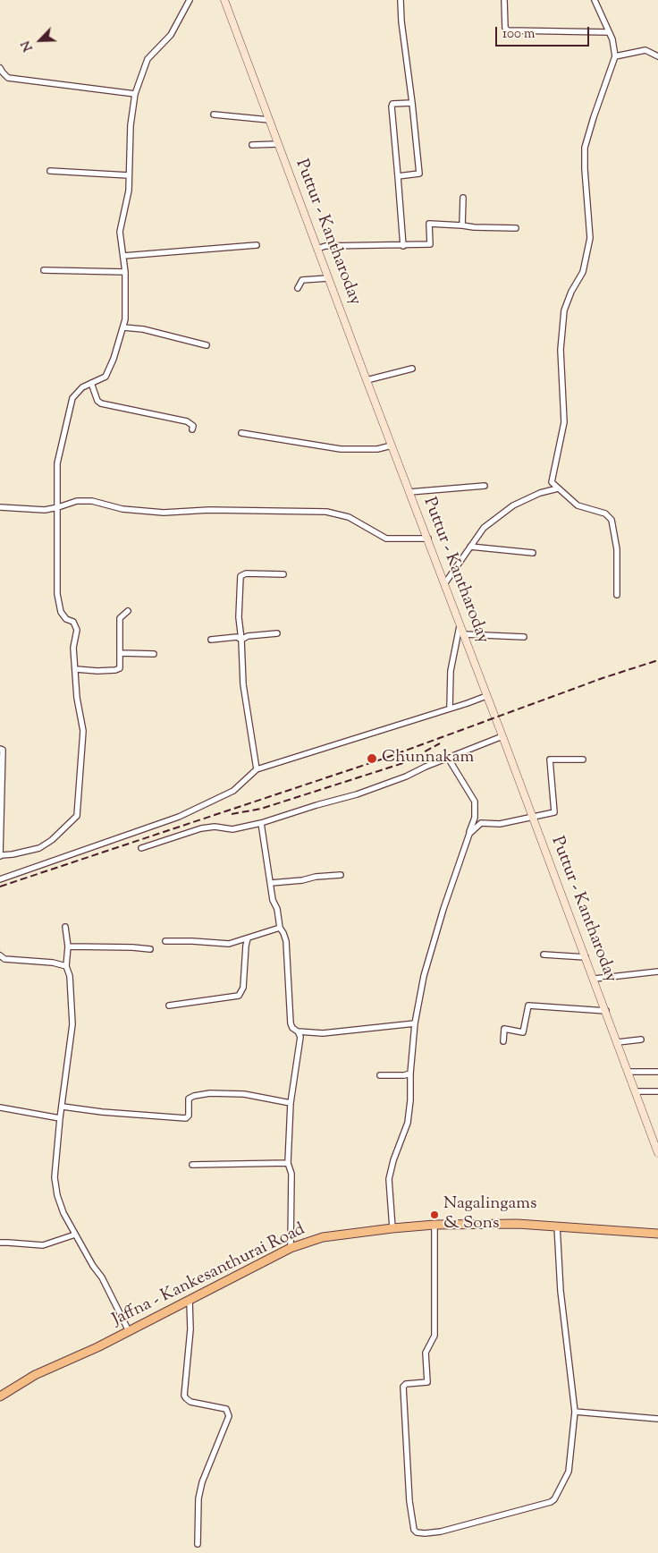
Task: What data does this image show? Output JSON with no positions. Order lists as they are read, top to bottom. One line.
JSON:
{"streets":{"main road":["Puttur - Kantharoday","Jaffna - Kankesanthurai Road"]},"places":["Chunnakam","Nagalingams & Sons"],"scale_bar":"100 m","north":"bottom left"}
